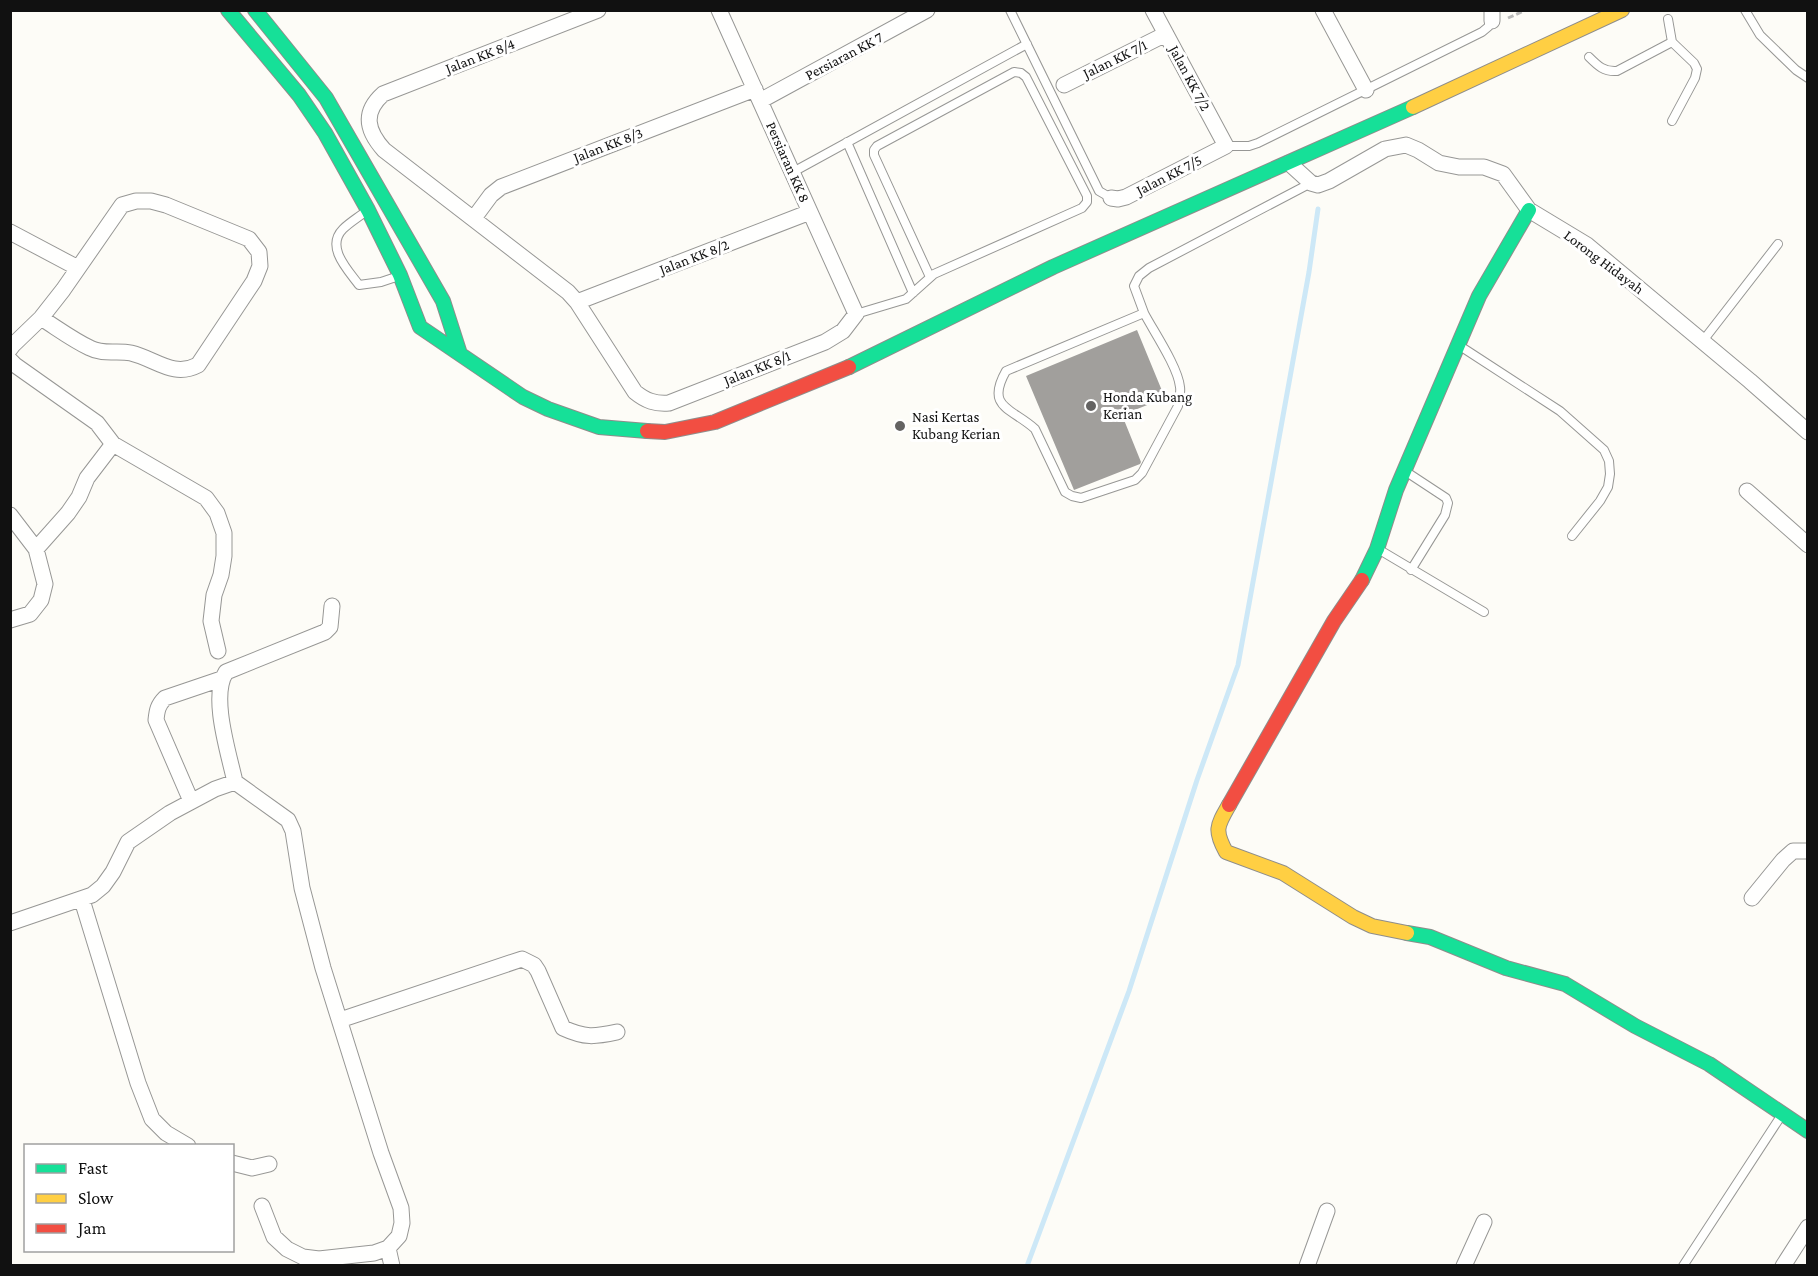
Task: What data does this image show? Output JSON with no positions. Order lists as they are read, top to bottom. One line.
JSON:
{"streets":{"street":["Jalan KK 8/4","Persiaran KK 7","Jalan KK 7/1","Jalan KK 7/2","Jalan KK 8/3","Persiaran KK 8","Jalan KK 7/5","Jalan KK 8/2","Lorong Hidayah","Jalan KK 8/1"]},"crossings":[["Jalan KK 8/4","Jalan KK 8/3"],["Persiaran KK 7","Jalan KK 8/3"],["Persiaran KK 7","Persiaran KK 8"],["Jalan KK 7/1","Jalan KK 7/2"],["Jalan KK 7/2","Jalan KK 7/5"],["Jalan KK 8/3","Persiaran KK 8"],["Persiaran KK 8","Jalan KK 8/2"],["Persiaran KK 8","Jalan KK 8/1"],["Jalan KK 8/2","Jalan KK 8/1"]],"places":["Honda Kubang Kerian","Nasi Kertas Kubang Kerian"],"legend":["Fast","Slow","Jam"]}
